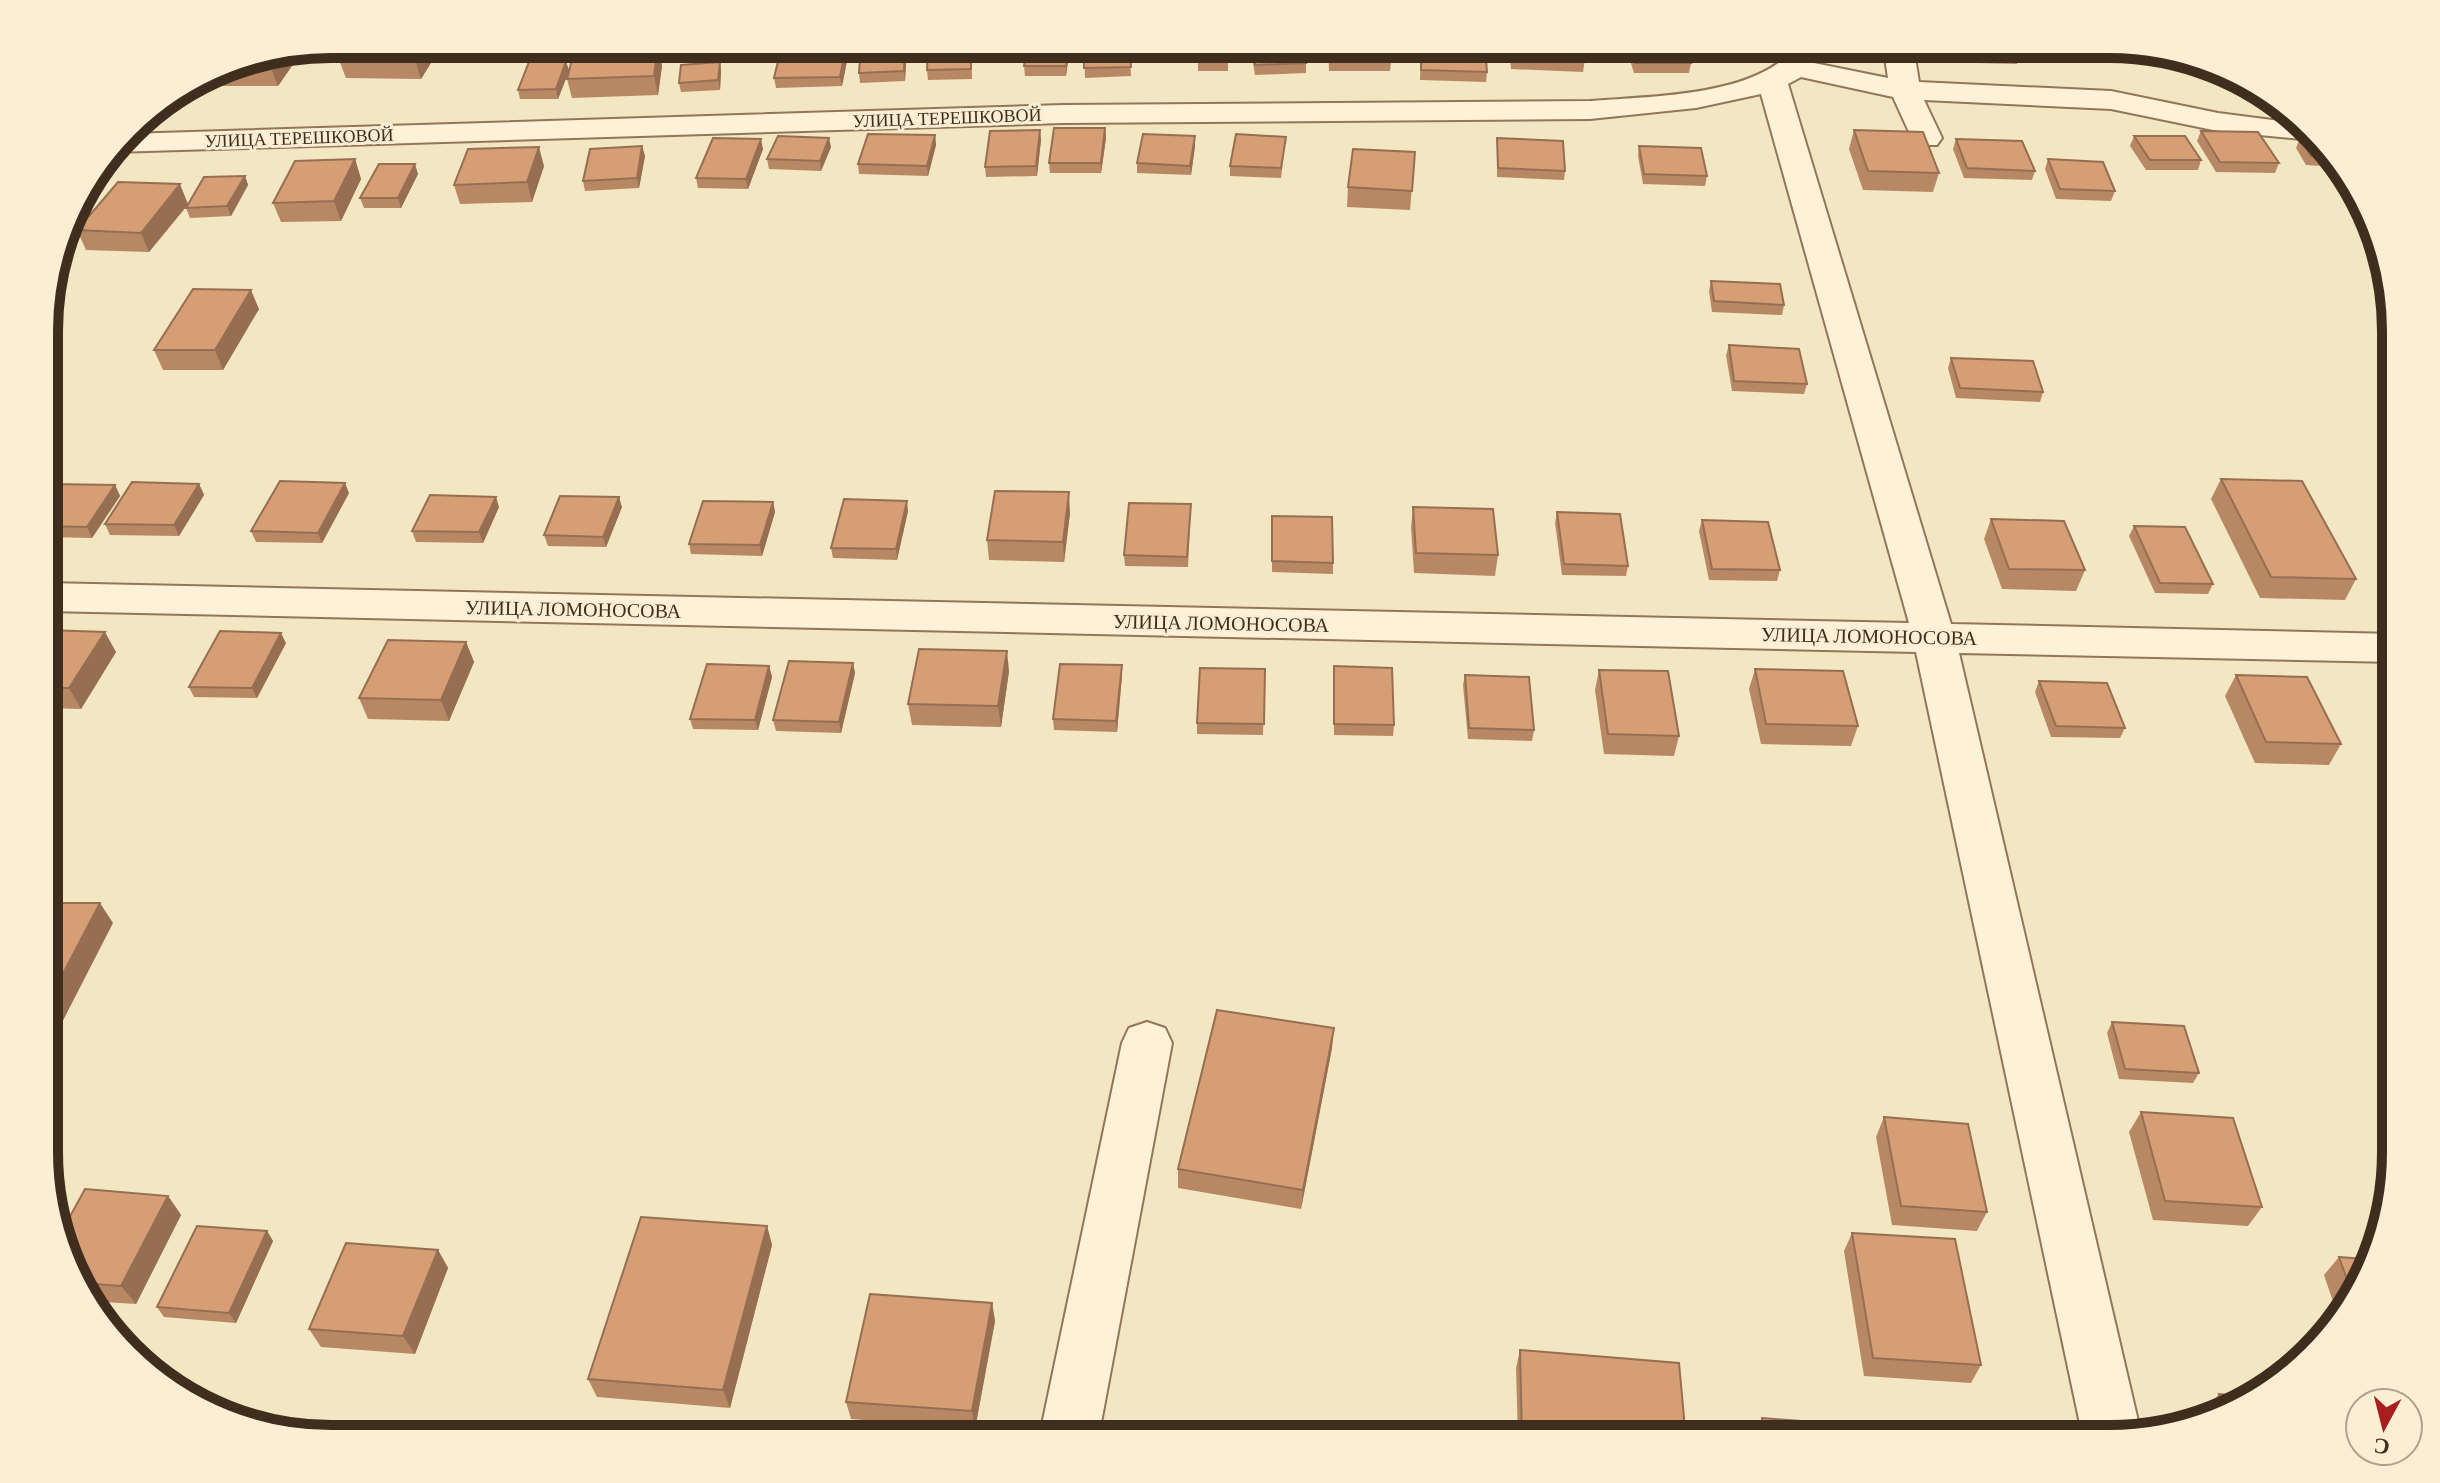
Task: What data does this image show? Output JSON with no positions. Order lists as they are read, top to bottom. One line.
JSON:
{"streets":{"street":["УЛИЦА ТЕРЕШКОВОЙ","УЛИЦА ЛОМОНОСОВА"]},"north":"bottom"}
